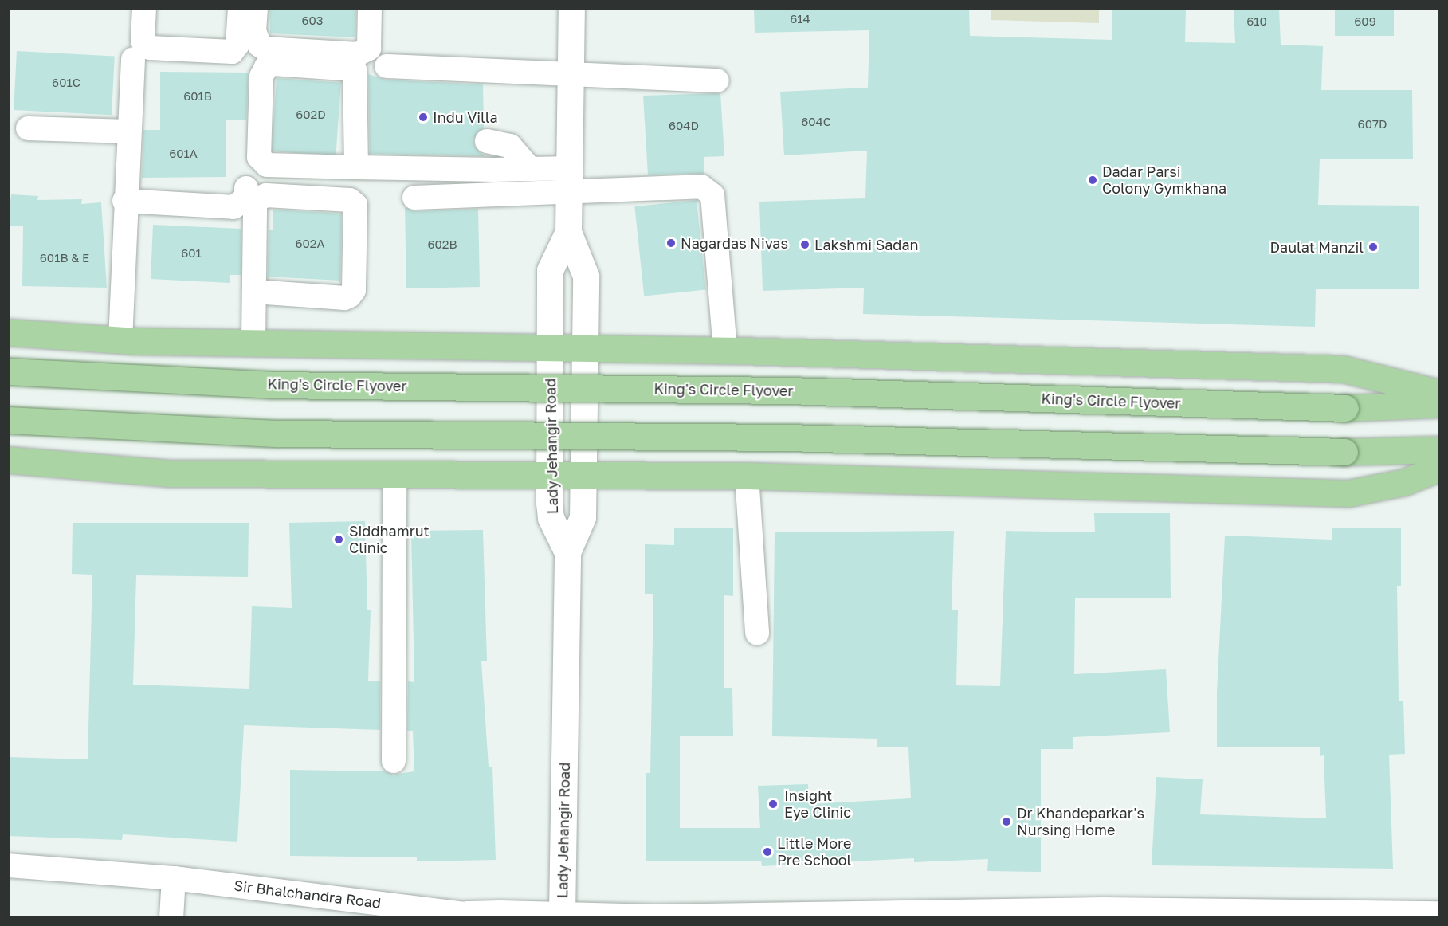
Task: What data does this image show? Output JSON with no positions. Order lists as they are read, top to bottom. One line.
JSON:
{"streets":{"highway":["King's Circle Flyover"],"street":["Lady Jehangir Road","Sir Bhalchandra Road"]},"crossings":[["Lady Jehangir Road","Sir Bhalchandra Road"]],"places":["Indu Villa","Dadar Parsi Colony Gymkhana","Nagardas Nivas","Lakshmi Sadan","Daulat Manzil","Siddhamrut Clinic","Insight Eye Clinic","Dr Khandeparkar's Nursing Home","Little More Pre School"],"house_numbers":["614","603","610","609","601C","601B","602D","604C","607D","604D","601A","602A","602B","601","601B & E"]}
